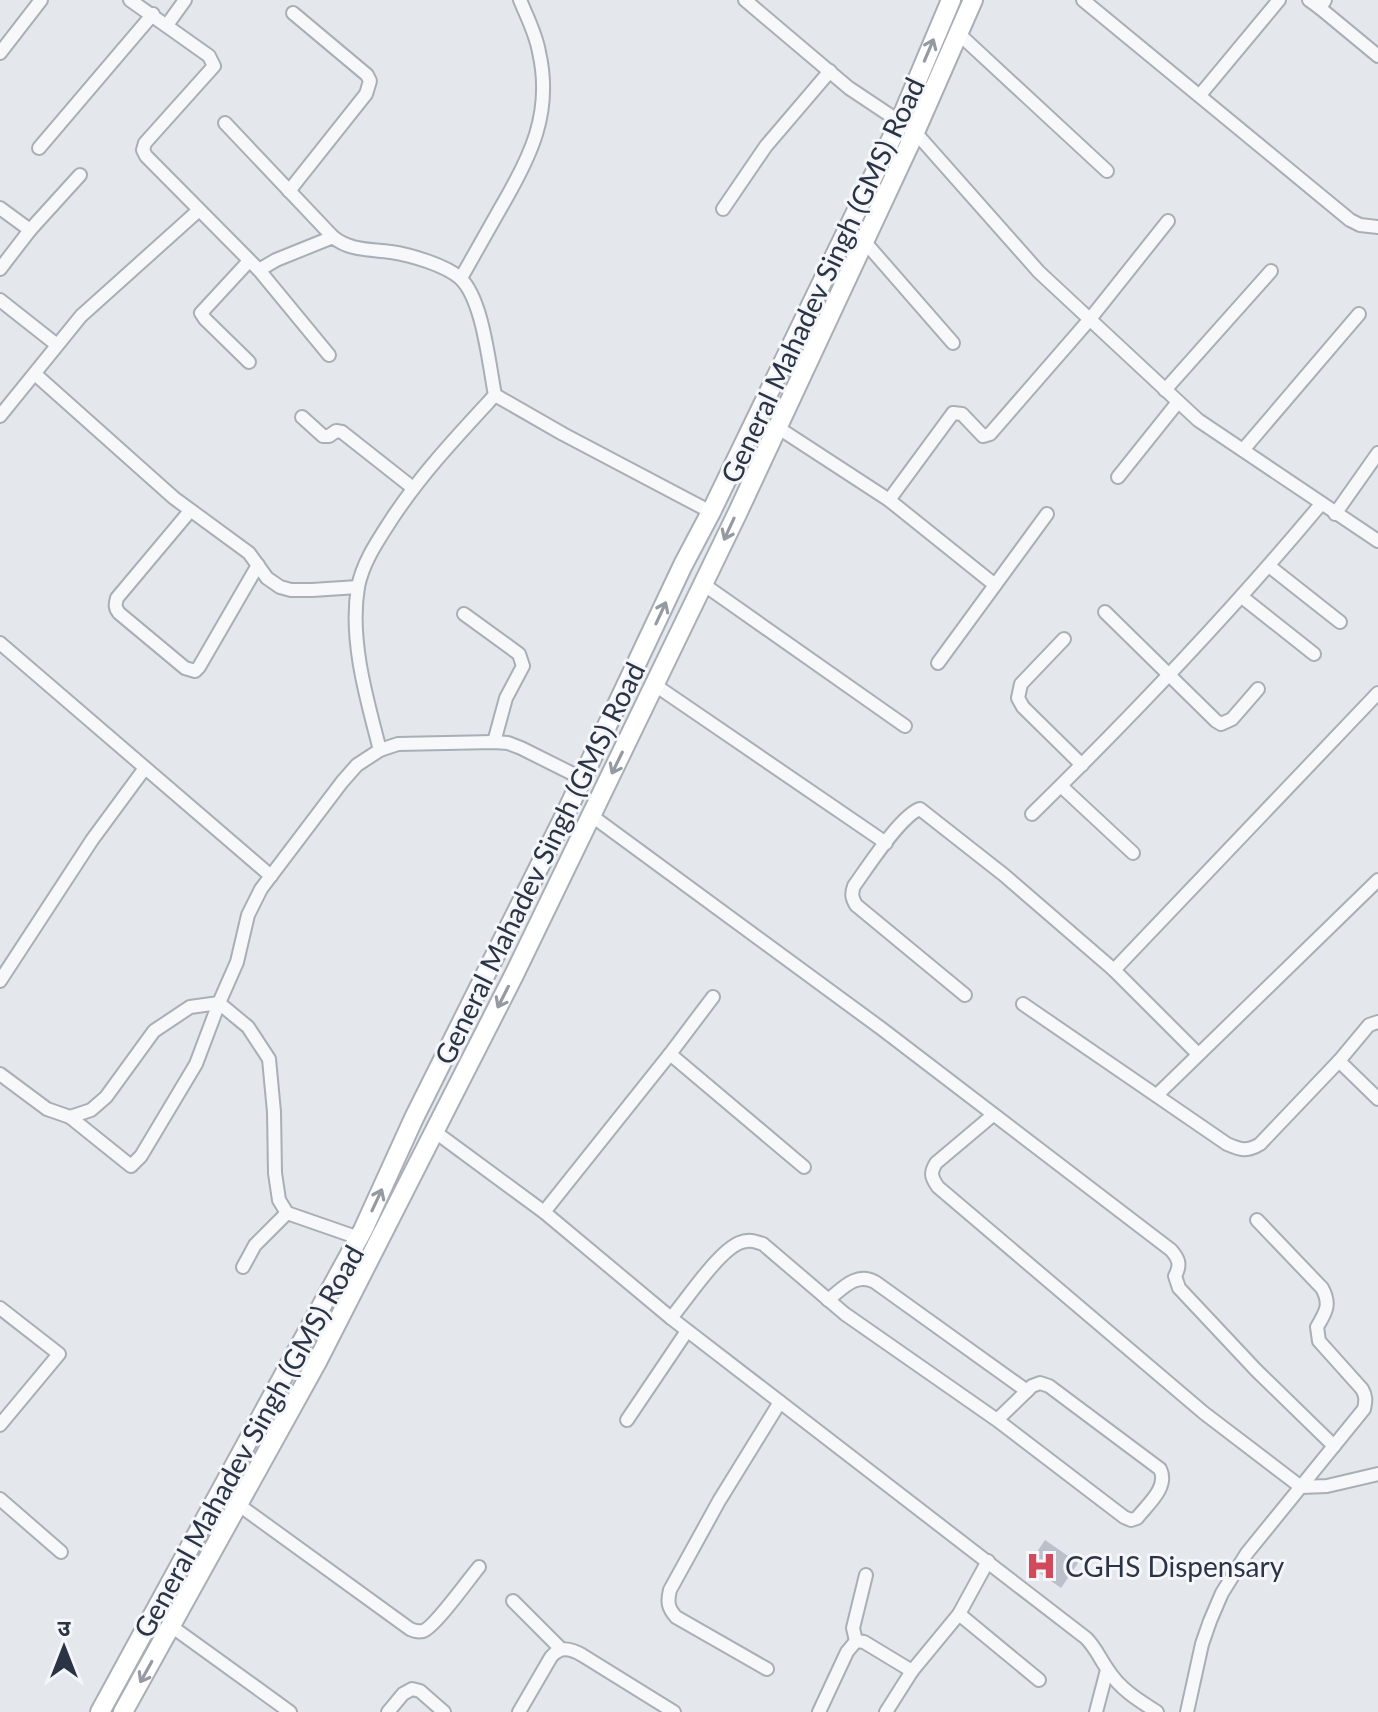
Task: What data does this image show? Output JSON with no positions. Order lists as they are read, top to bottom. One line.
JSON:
{"streets":{"street":["General Mahadev Singh (GMS) Road"]},"places":{"hospital":["CGHS Dispensary"]},"north":"top"}
